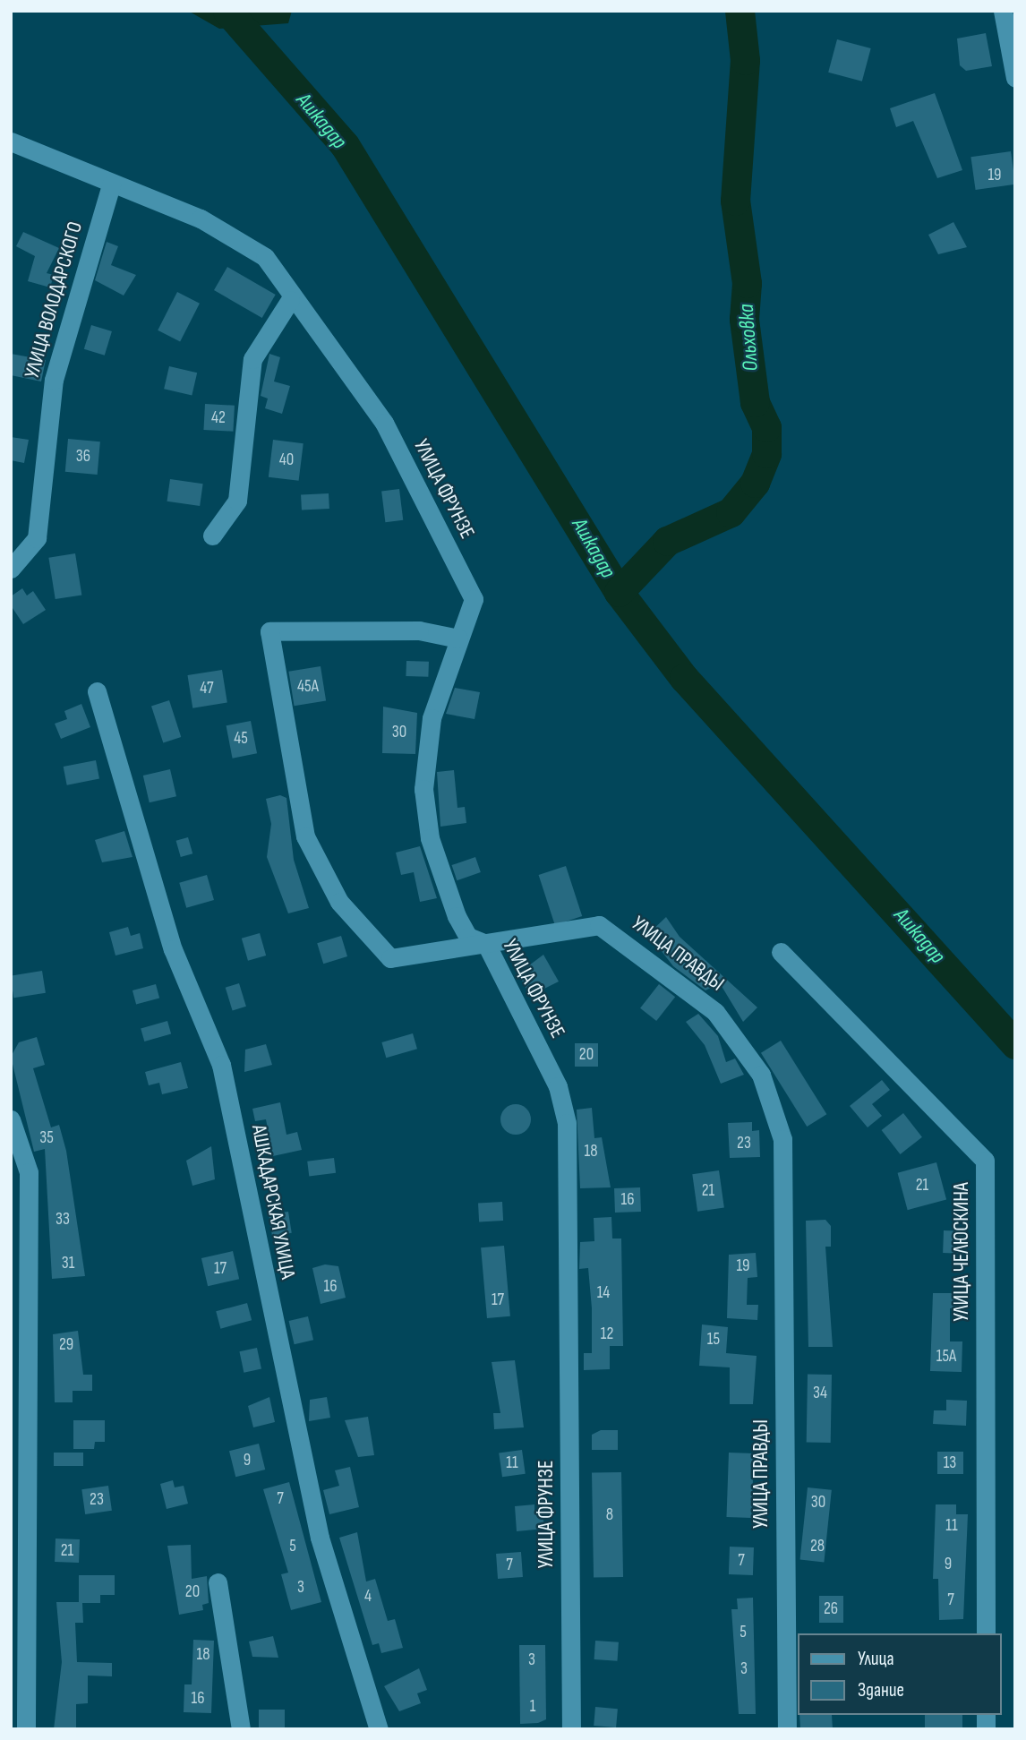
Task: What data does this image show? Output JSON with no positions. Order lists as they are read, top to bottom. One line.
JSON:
{"streets":{"street":["УЛИЦА ВОЛОДАРСКОГО","УЛИЦА ФРУНЗЕ","УЛИЦА ПРАВДЫ","АШКАДАРСКАЯ УЛИЦА","УЛИЦА ЧЕЛЮСКИНА"]},"crossings":[["УЛИЦА ВОЛОДАРСКОГО","УЛИЦА ФРУНЗЕ"],["УЛИЦА ФРУНЗЕ","УЛИЦА ПРАВДЫ"]],"water":["Ашкадар","Ольховка"],"house_numbers":["19","42","36","40","45А","47","30","45","20","35","23","18","21","21","16","33","31","19","17","16","14","17","12","15","29","15А","34","9","11","13","7","23","30","8","11","5","28","21","7","9","7","3","20","4","7","26","5","18","3","3","16","1"],"legend":["Улица","Здание"]}
